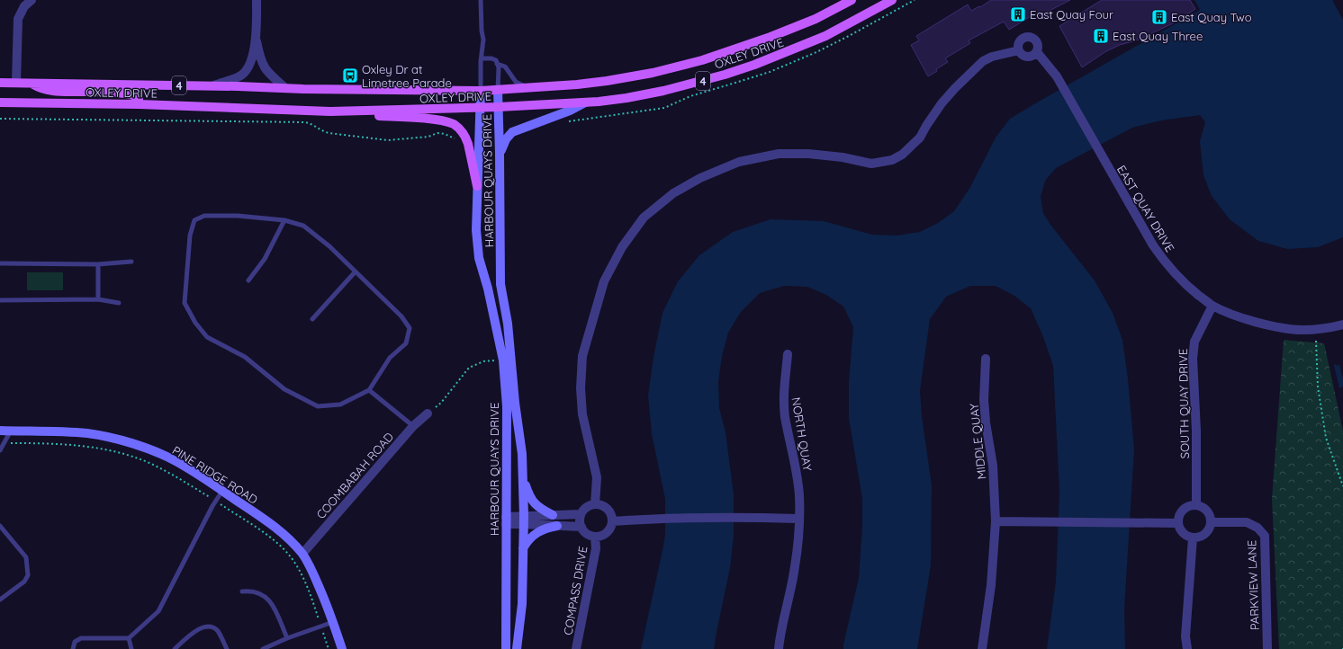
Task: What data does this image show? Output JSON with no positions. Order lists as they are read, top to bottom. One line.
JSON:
{"streets":{"main road":["OXLEY DRIVE","4"],"street":["HARBOUR QUAYS DRIVE","EAST QUAY DRIVE","SOUTH QUAY DRIVE","NORTH QUAY","MIDDLE QUAY","PINE RIDGE ROAD","COOMBABAH ROAD","PARKVIEW LANE","COMPASS DRIVE"]},"crossings":[["OXLEY DRIVE","HARBOUR QUAYS DRIVE"],["EAST QUAY DRIVE","SOUTH QUAY DRIVE"],["SOUTH QUAY DRIVE","PARKVIEW LANE"],["PINE RIDGE ROAD","COOMBABAH ROAD"]],"places":{"building":["East Quay Four","East Quay Two","East Quay Three"],"bus stop":["Oxley Dr at Limetree Parade"]}}
